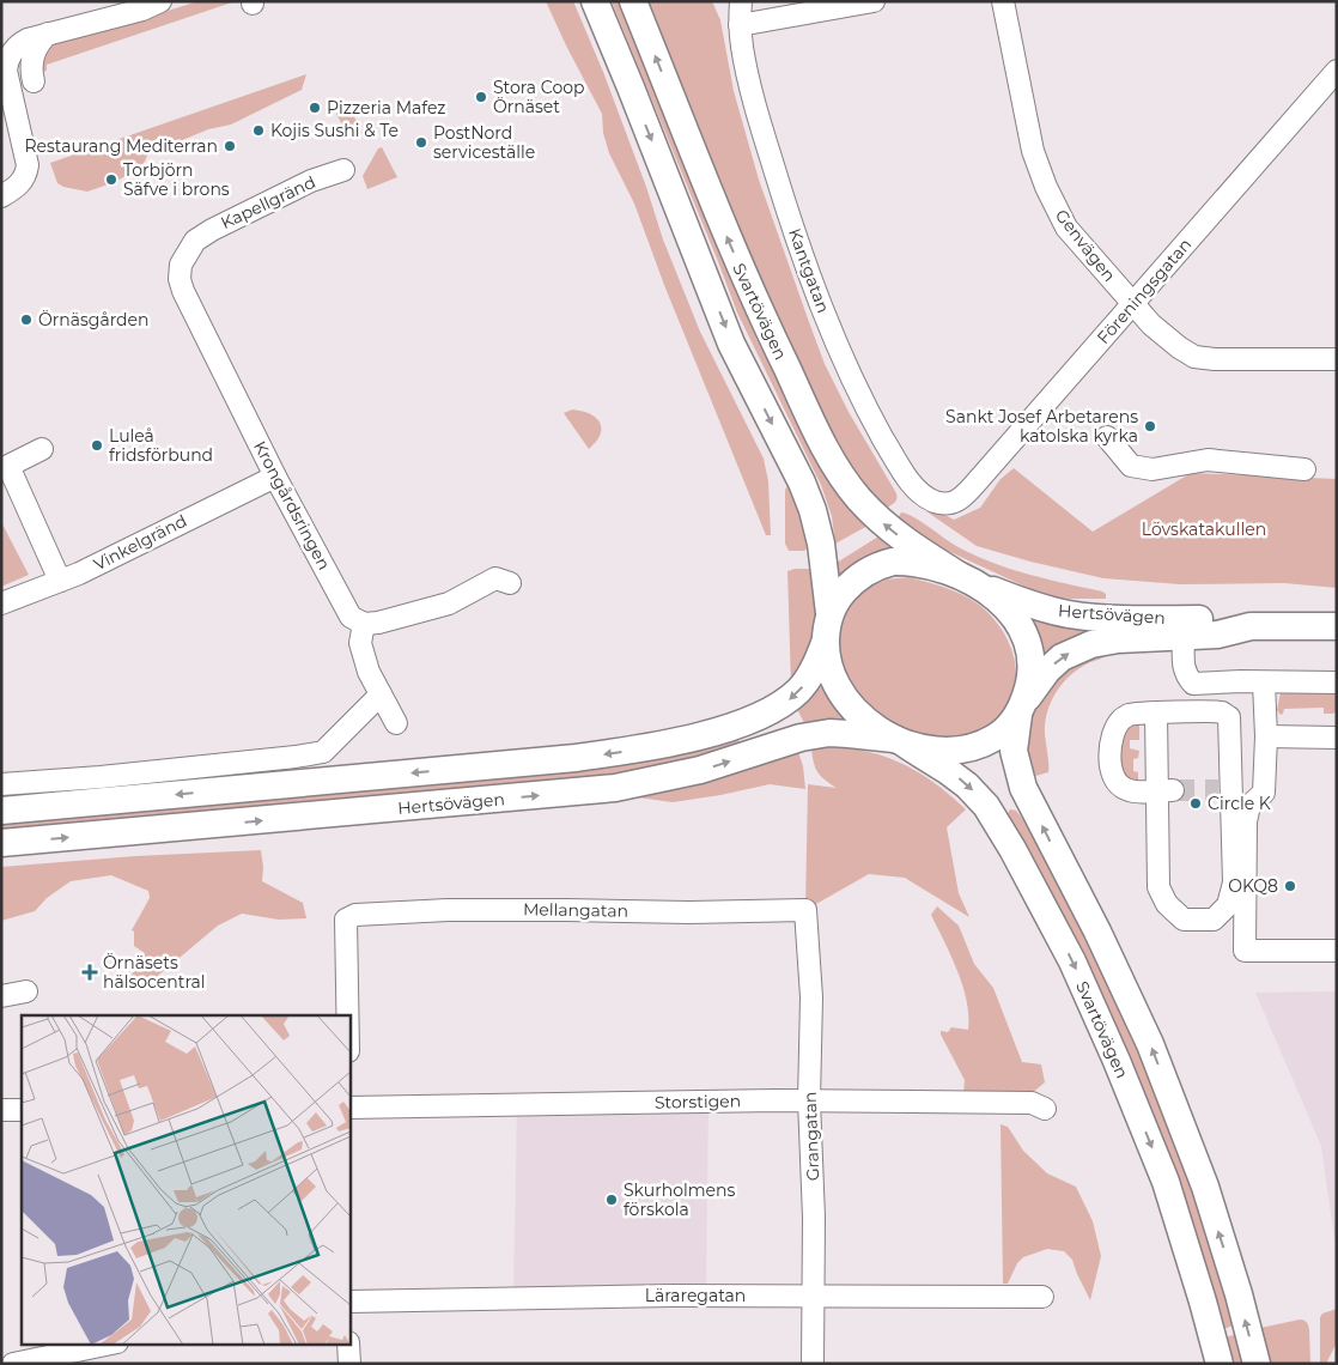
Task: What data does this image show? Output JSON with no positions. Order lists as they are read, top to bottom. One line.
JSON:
{"streets":{"main road":["Svartövägen","Hertsövägen"],"street":["Kapellgränd","Genvägen","Kantgatan","Föreningsgatan","Krongårdsringen","Vinkelgränd","Mellangatan","Storstigen","Grangatan","Läraregatan"]},"crossings":[["Kapellgränd","Krongårdsringen"],["Genvägen","Föreningsgatan"],["Kantgatan","Föreningsgatan"],["Svartövägen","Hertsövägen"],["Krongårdsringen","Vinkelgränd"],["Mellangatan","Grangatan"],["Storstigen","Grangatan"],["Grangatan","Läraregatan"]],"parks":["Lövskatakullen"],"places":{"other":["Stora Coop Örnäset","Pizzeria Mafez","Kojis Sushi & Te","PostNord serviceställe","Restaurang Mediterran","Torbjörn Säfve i brons","Örnäsgården","Sankt Josef Arbetarens katolska kyrka","Luleå fridsförbund","Circle K","OKQ8","Skurholmens förskola"],"health":["Örnäsets hälsocentral"]}}
